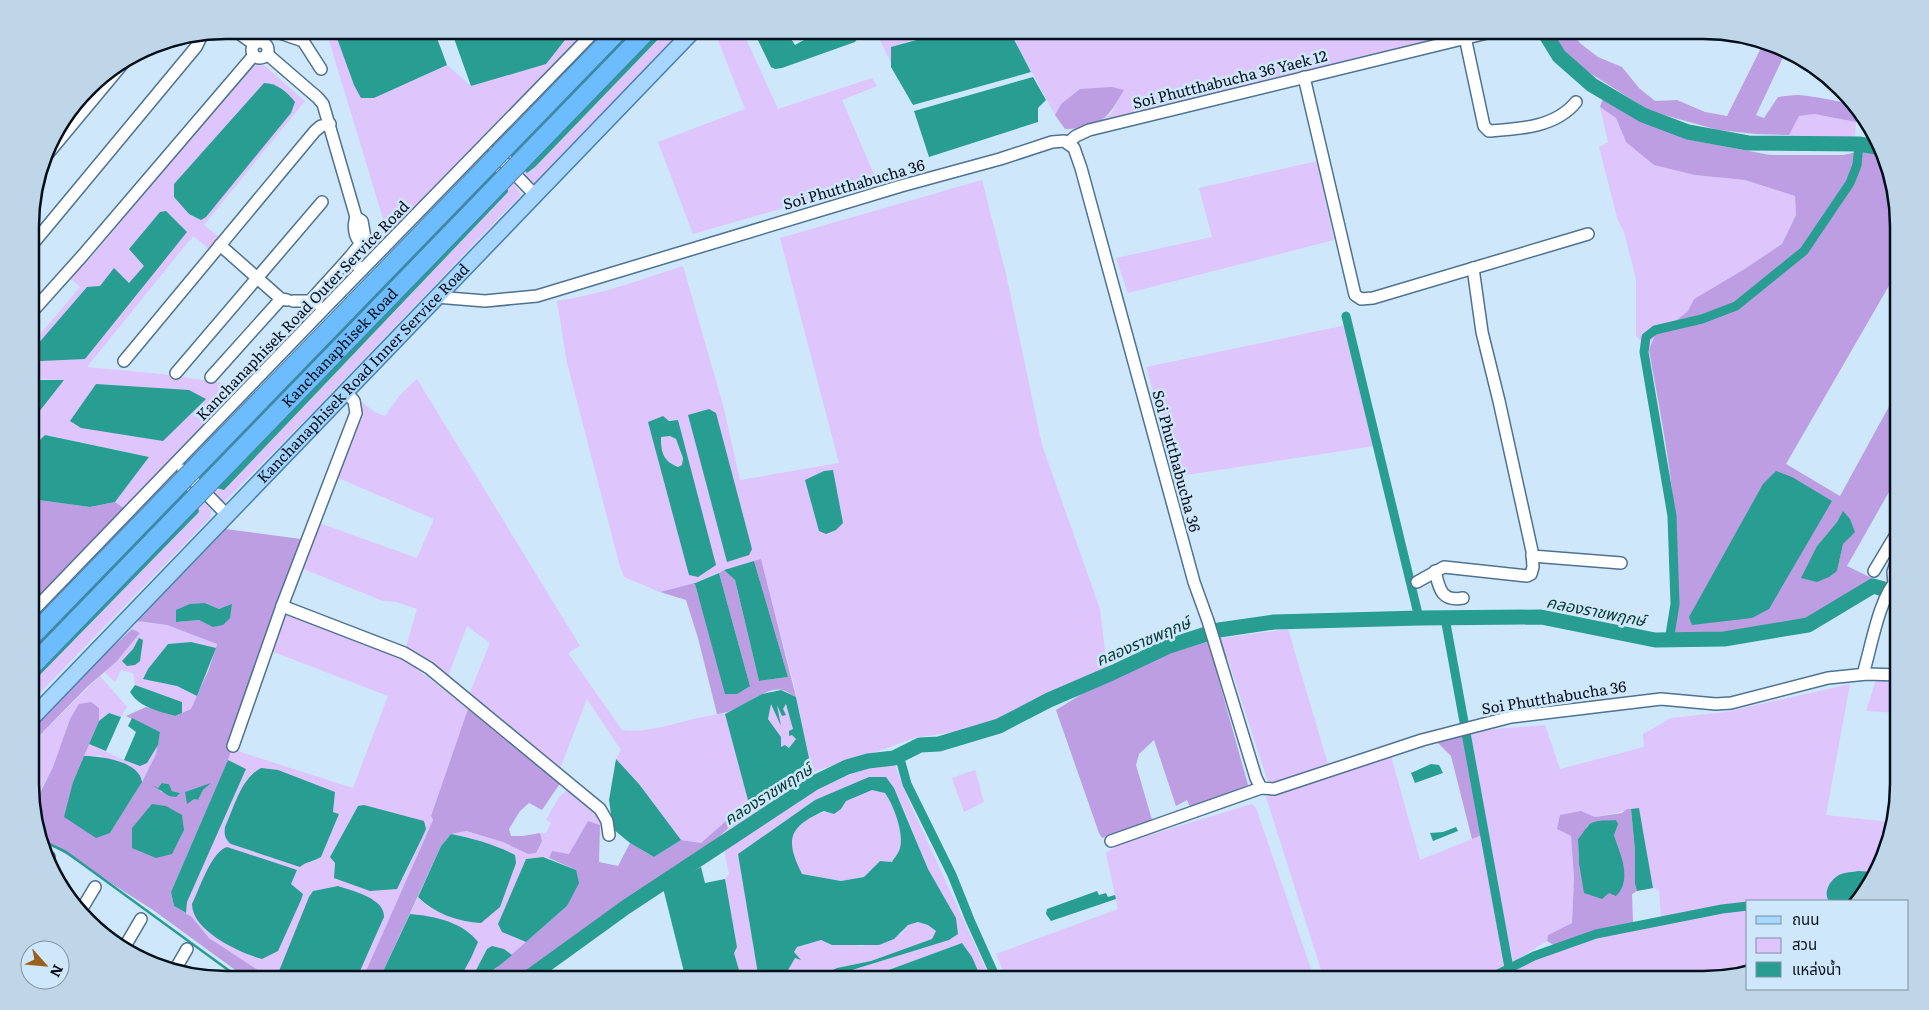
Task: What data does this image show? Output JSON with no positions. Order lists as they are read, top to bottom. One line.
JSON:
{"streets":{"highway":["Kanchanaphisek Road"],"main road":["Kanchanaphisek Road Inner Service Road"],"street":["Soi Phutthabucha 36 Yaek 12","Soi Phutthabucha 36","Kanchanaphisek Road Outer Service Road"]},"crossings":[["Soi Phutthabucha 36 Yaek 12","Soi Phutthabucha 36"],["Soi Phutthabucha 36","Kanchanaphisek Road Inner Service Road"]],"water":["คลองราชพฤกษ์"],"legend":["ถนน","สวน","แหล่งน้ำ"],"north":"bottom right"}
